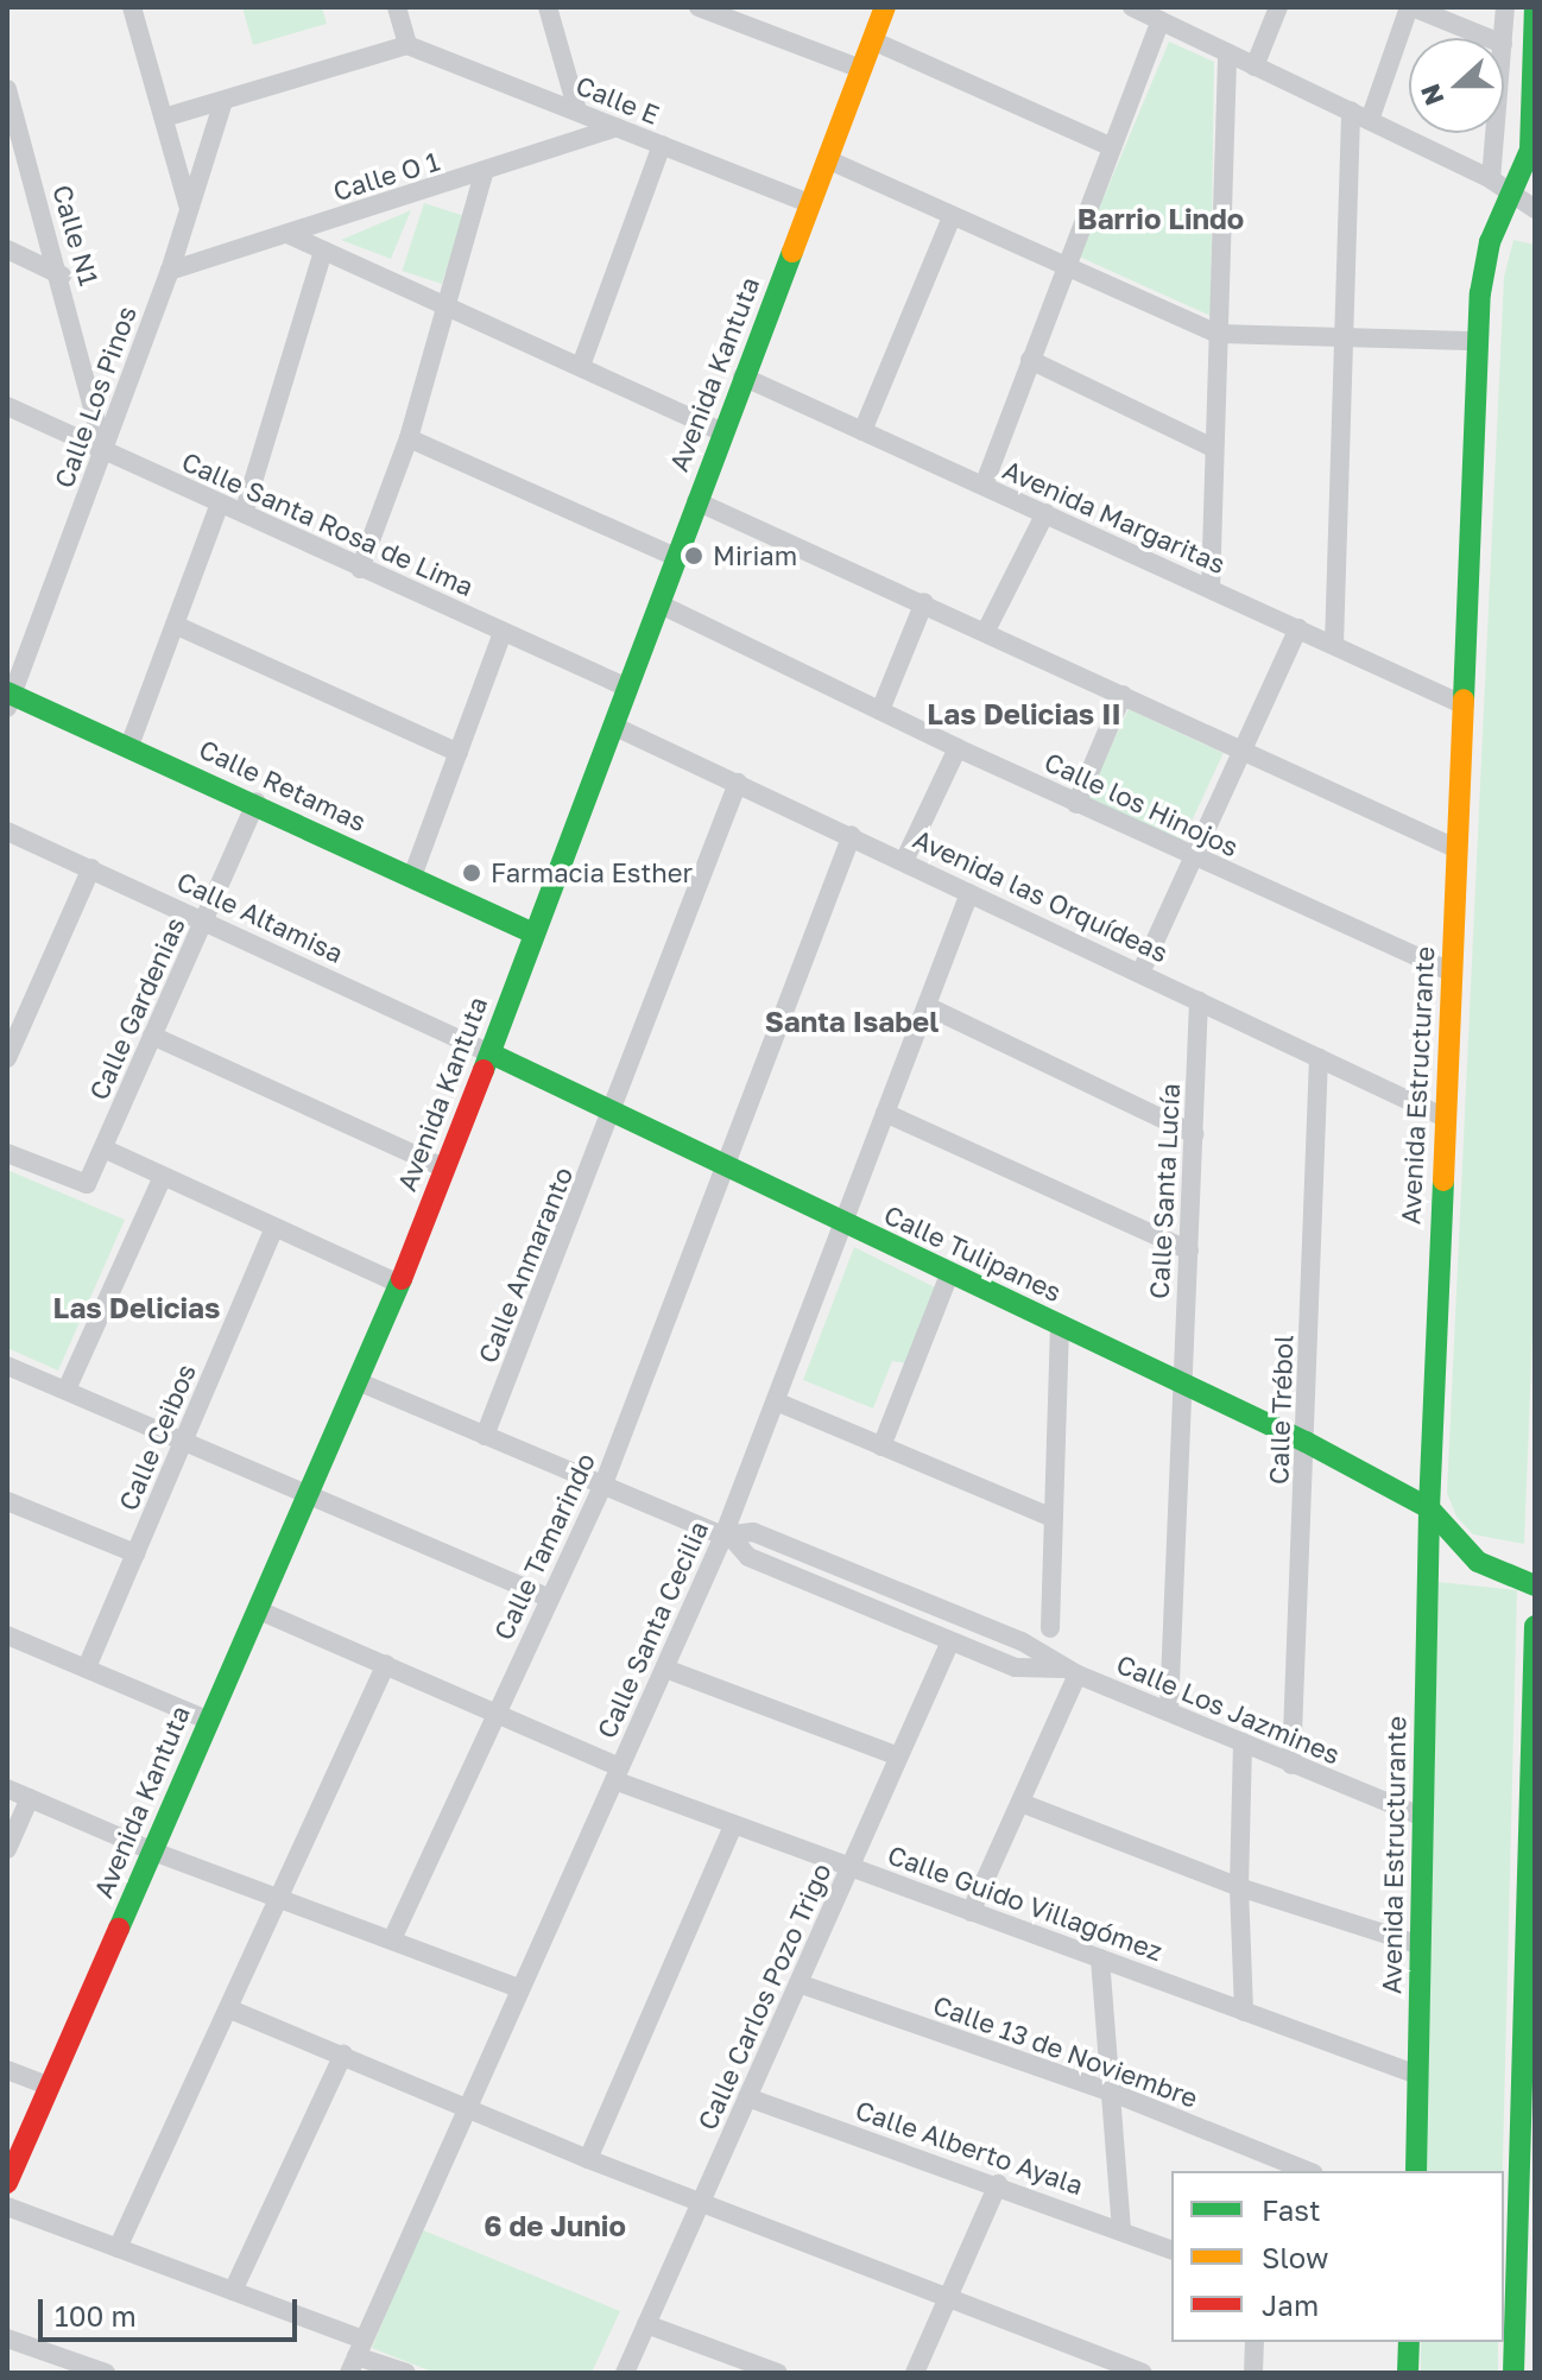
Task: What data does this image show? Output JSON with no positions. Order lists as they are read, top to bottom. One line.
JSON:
{"streets":{"street":["Calle E","Calle O 1","Calle N1","Avenida Kantuta","Calle Los Pinos","Avenida Margaritas","Calle Santa Rosa de Lima","Calle Retamas","Calle los Hinojos","Avenida las Orquídeas","Calle Altamisa","Calle Gardenias","Avenida Estructurante","Calle Santa Lucía","Calle Tulipanes","Calle Anmaranto","Calle Trébol","Calle Ceibos","Calle Tamarindo","Calle Santa Cecilia","Calle Los Jazmines","Calle Guido Villagómez","Calle Carlos Pozo Trigo","Calle 13 de Noviembre","Calle Alberto Ayala"]},"crossings":[["Calle E","Calle O 1"],["Calle E","Avenida Kantuta"],["Calle O 1","Calle Los Pinos"],["Calle N1","Calle Los Pinos"],["Calle N1","Calle Santa Rosa de Lima"],["Avenida Kantuta","Avenida Margaritas"],["Avenida Kantuta","Calle Santa Rosa de Lima"],["Avenida Kantuta","Calle Retamas"],["Avenida Kantuta","Calle los Hinojos"],["Avenida Kantuta","Avenida las Orquídeas"],["Avenida Kantuta","Calle Altamisa"],["Avenida Kantuta","Calle Tulipanes"],["Avenida Kantuta","Calle Los Jazmines"],["Avenida Kantuta","Calle Guido Villagómez"],["Calle Los Pinos","Calle Santa Rosa de Lima"],["Calle Los Pinos","Calle Retamas"],["Avenida Margaritas","Avenida Estructurante"],["Calle Retamas","Calle Gardenias"],["Calle los Hinojos","Avenida Estructurante"],["Avenida las Orquídeas","Avenida Estructurante"],["Avenida las Orquídeas","Calle Santa Lucía"],["Avenida las Orquídeas","Calle Anmaranto"],["Avenida las Orquídeas","Calle Trébol"],["Avenida las Orquídeas","Calle Tamarindo"],["Avenida las Orquídeas","Calle Santa Cecilia"],["Calle Altamisa","Calle Gardenias"],["Calle Altamisa","Calle Tulipanes"],["Avenida Estructurante","Calle Tulipanes"],["Avenida Estructurante","Calle Los Jazmines"],["Avenida Estructurante","Calle Guido Villagómez"],["Calle Santa Lucía","Calle Tulipanes"],["Calle Santa Lucía","Calle Los Jazmines"],["Calle Tulipanes","Calle Anmaranto"],["Calle Tulipanes","Calle Trébol"],["Calle Tulipanes","Calle Tamarindo"],["Calle Tulipanes","Calle Santa Cecilia"],["Calle Anmaranto","Calle Los Jazmines"],["Calle Trébol","Calle Los Jazmines"],["Calle Tamarindo","Calle Los Jazmines"],["Calle Tamarindo","Calle Guido Villagómez"],["Calle Santa Cecilia","Calle Los Jazmines"],["Calle Santa Cecilia","Calle Guido Villagómez"],["Calle Los Jazmines","Calle Carlos Pozo Trigo"],["Calle Guido Villagómez","Calle Carlos Pozo Trigo"],["Calle Carlos Pozo Trigo","Calle 13 de Noviembre"],["Calle Carlos Pozo Trigo","Calle Alberto Ayala"]],"districts":["Barrio Lindo","Las Delicias II","Santa Isabel","Las Delicias","6 de Junio"],"places":["Miriam","Farmacia Esther"],"legend":["Fast","Slow","Jam"],"scale_bar":"100 m","north":"left"}
